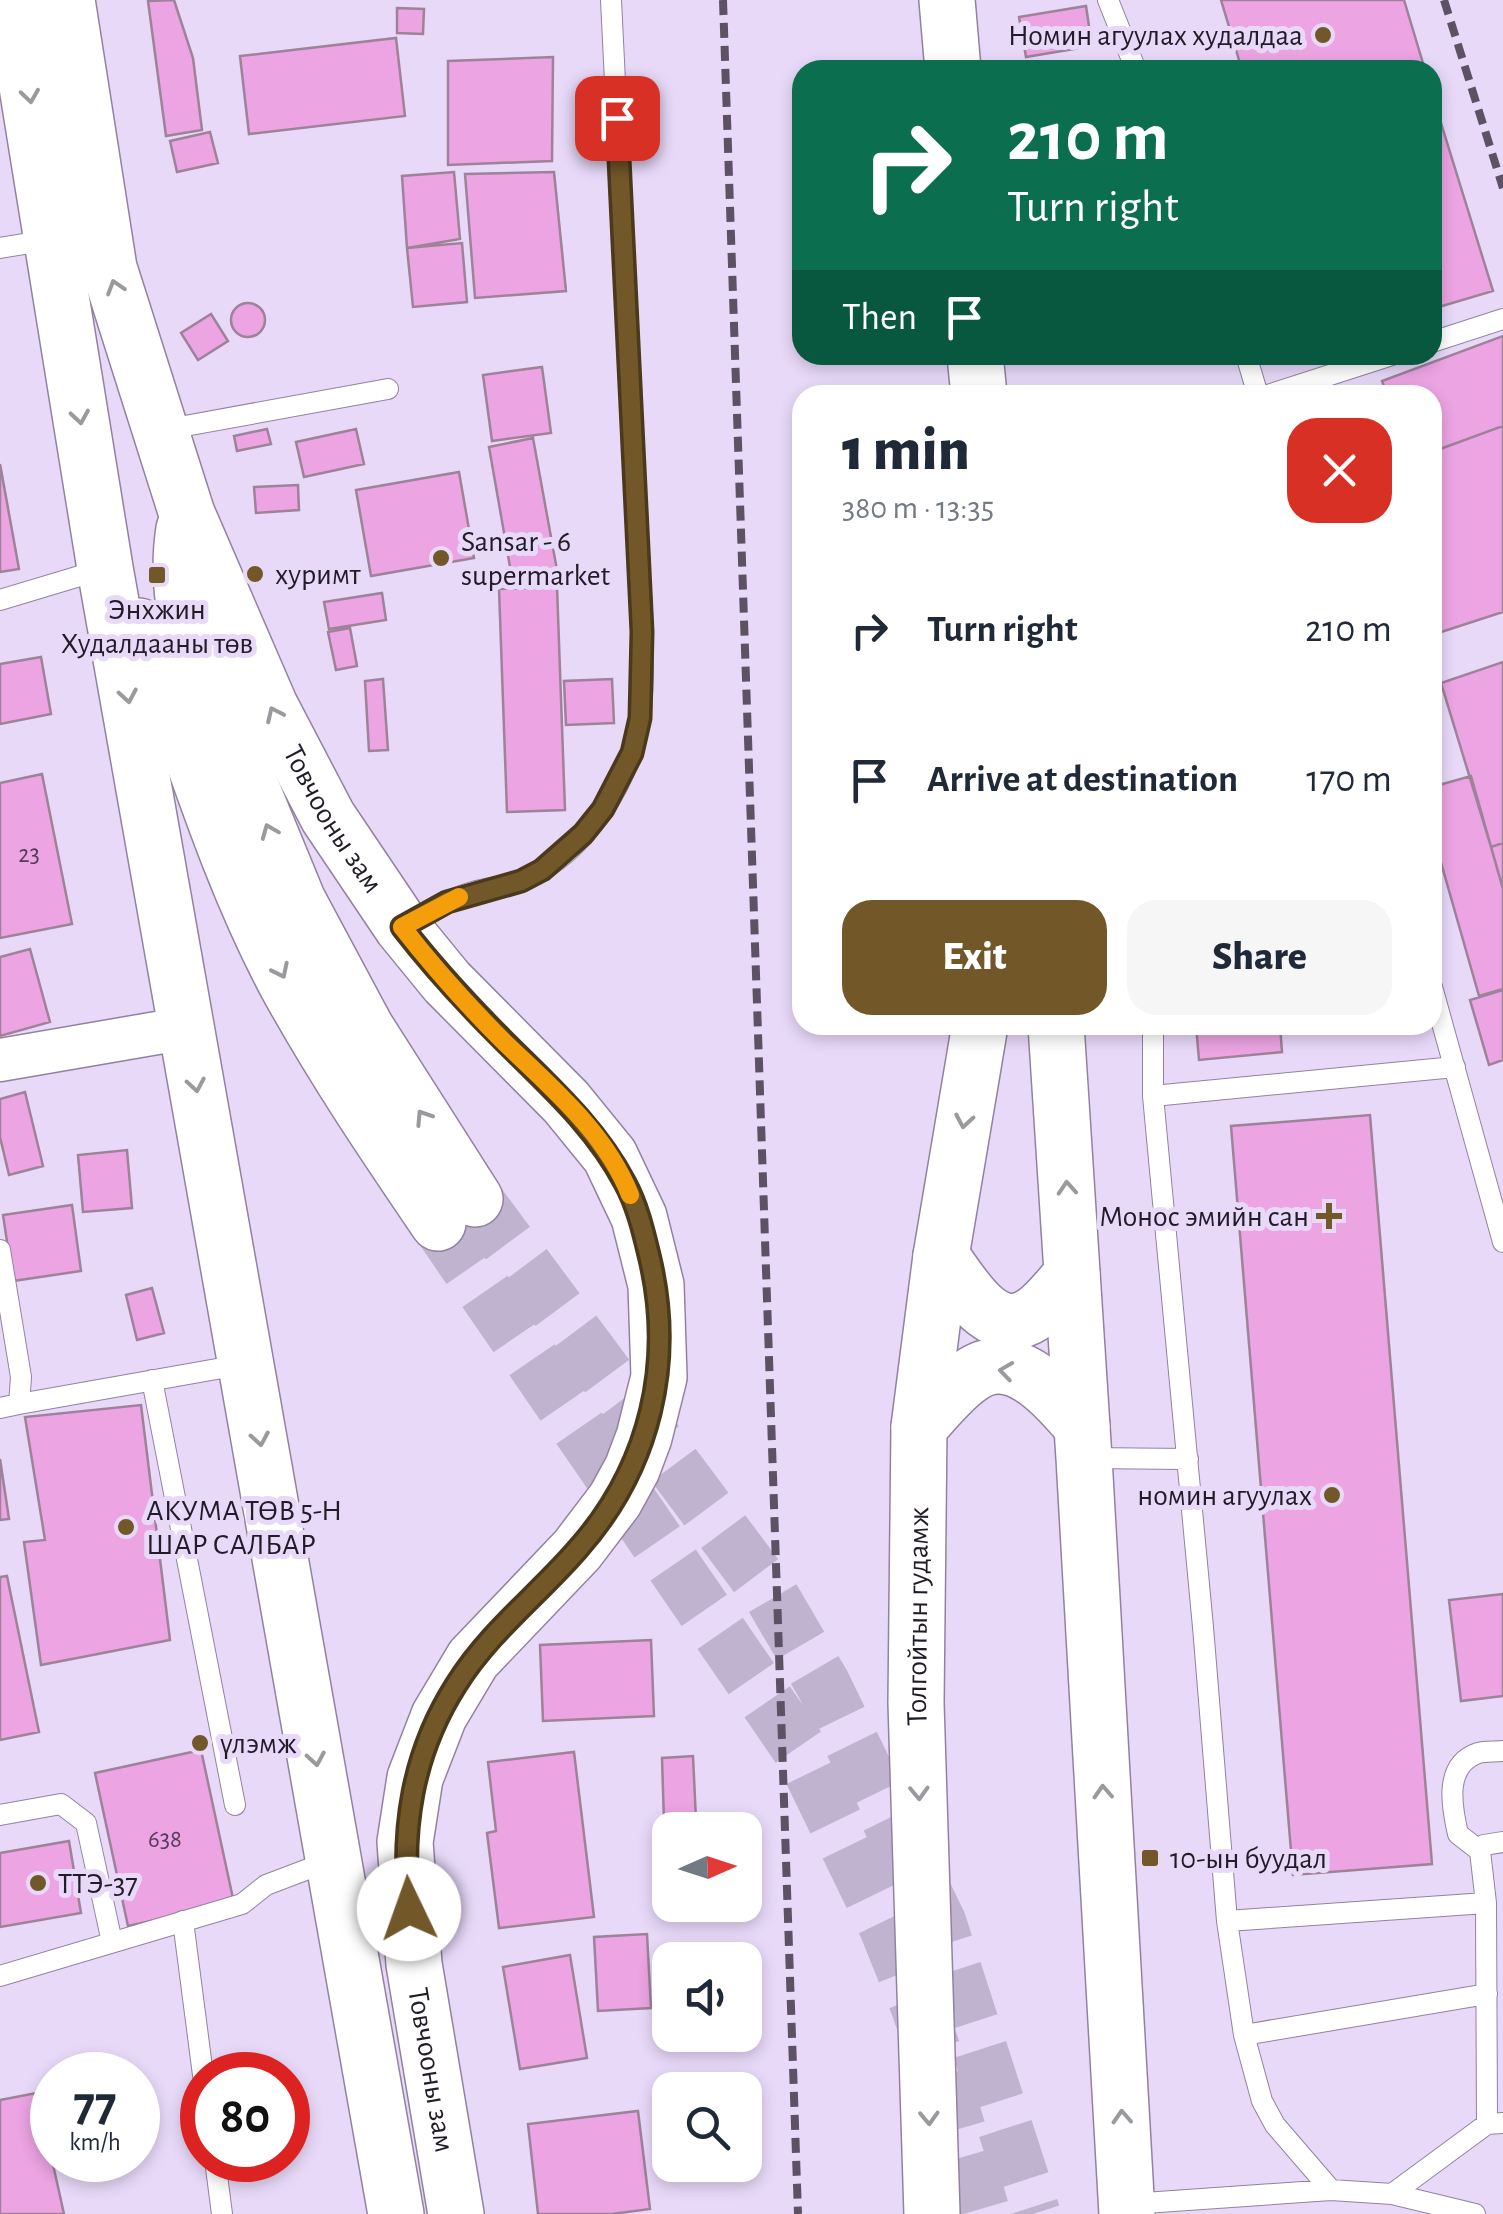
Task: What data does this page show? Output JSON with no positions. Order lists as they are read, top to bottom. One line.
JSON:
{"streets":{"main road":["Товчооны зам","Толгойтын гудамж"]},"places":{"other":["Номин агуулах худалдаа","Sansar - 6 supermarket","хуримт","номин агуулах","АКУМА ТӨВ 5-Н ШАР САЛБАР","үлэмж","ТТЭ-37"],"transit":["Энхжин Худалдааны төв","10-ын буудал"],"health":["Монос эмийн сан"]},"house_numbers":["23","638"],"north":"right","page":{"turn":["210 m","Turn right"],"then":"Then","heading":["1 min","380 m · 13:35"],"list":[{"name":"Turn right","value":"210 m"},{"name":"Arrive at destination","value":"170 m"}],"buttons":["Exit","Share"],"speed":"77 km/h","limit":"80"}}
